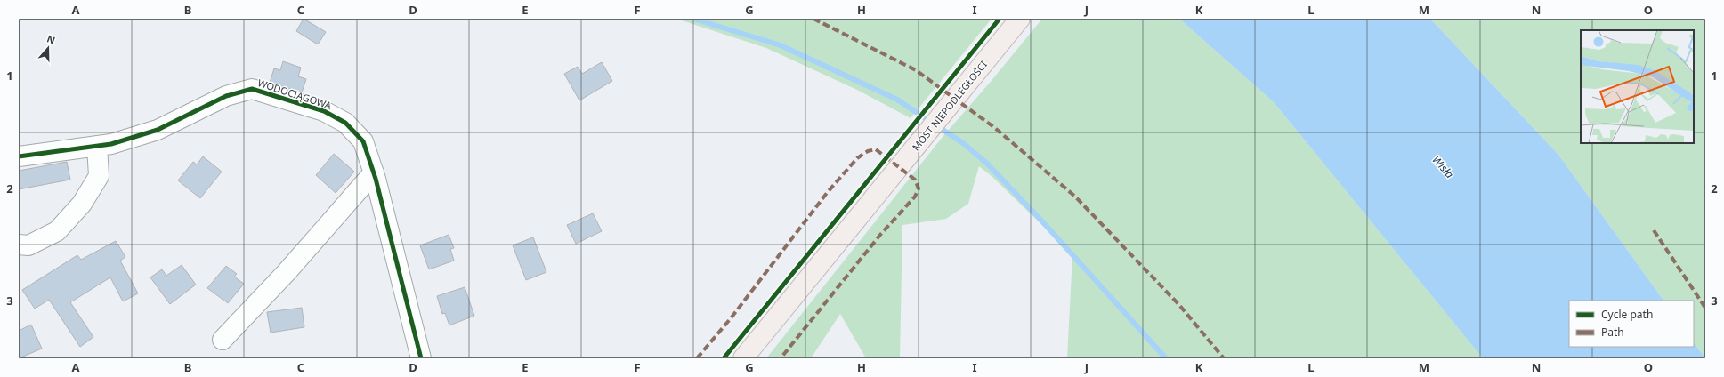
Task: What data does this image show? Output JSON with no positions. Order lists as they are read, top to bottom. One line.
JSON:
{"streets":{"main road":["MOST NIEPODLEGŁOŚCI"],"street":["WODOCIĄGOWA"]},"water":["Wisła"],"legend":["Cycle path","Path"],"north":"top","grid":{"columns":["A","B","C","D","E","F","G","H","I","J","K","L","M","N","O"],"rows":["1","2","3"]}}
